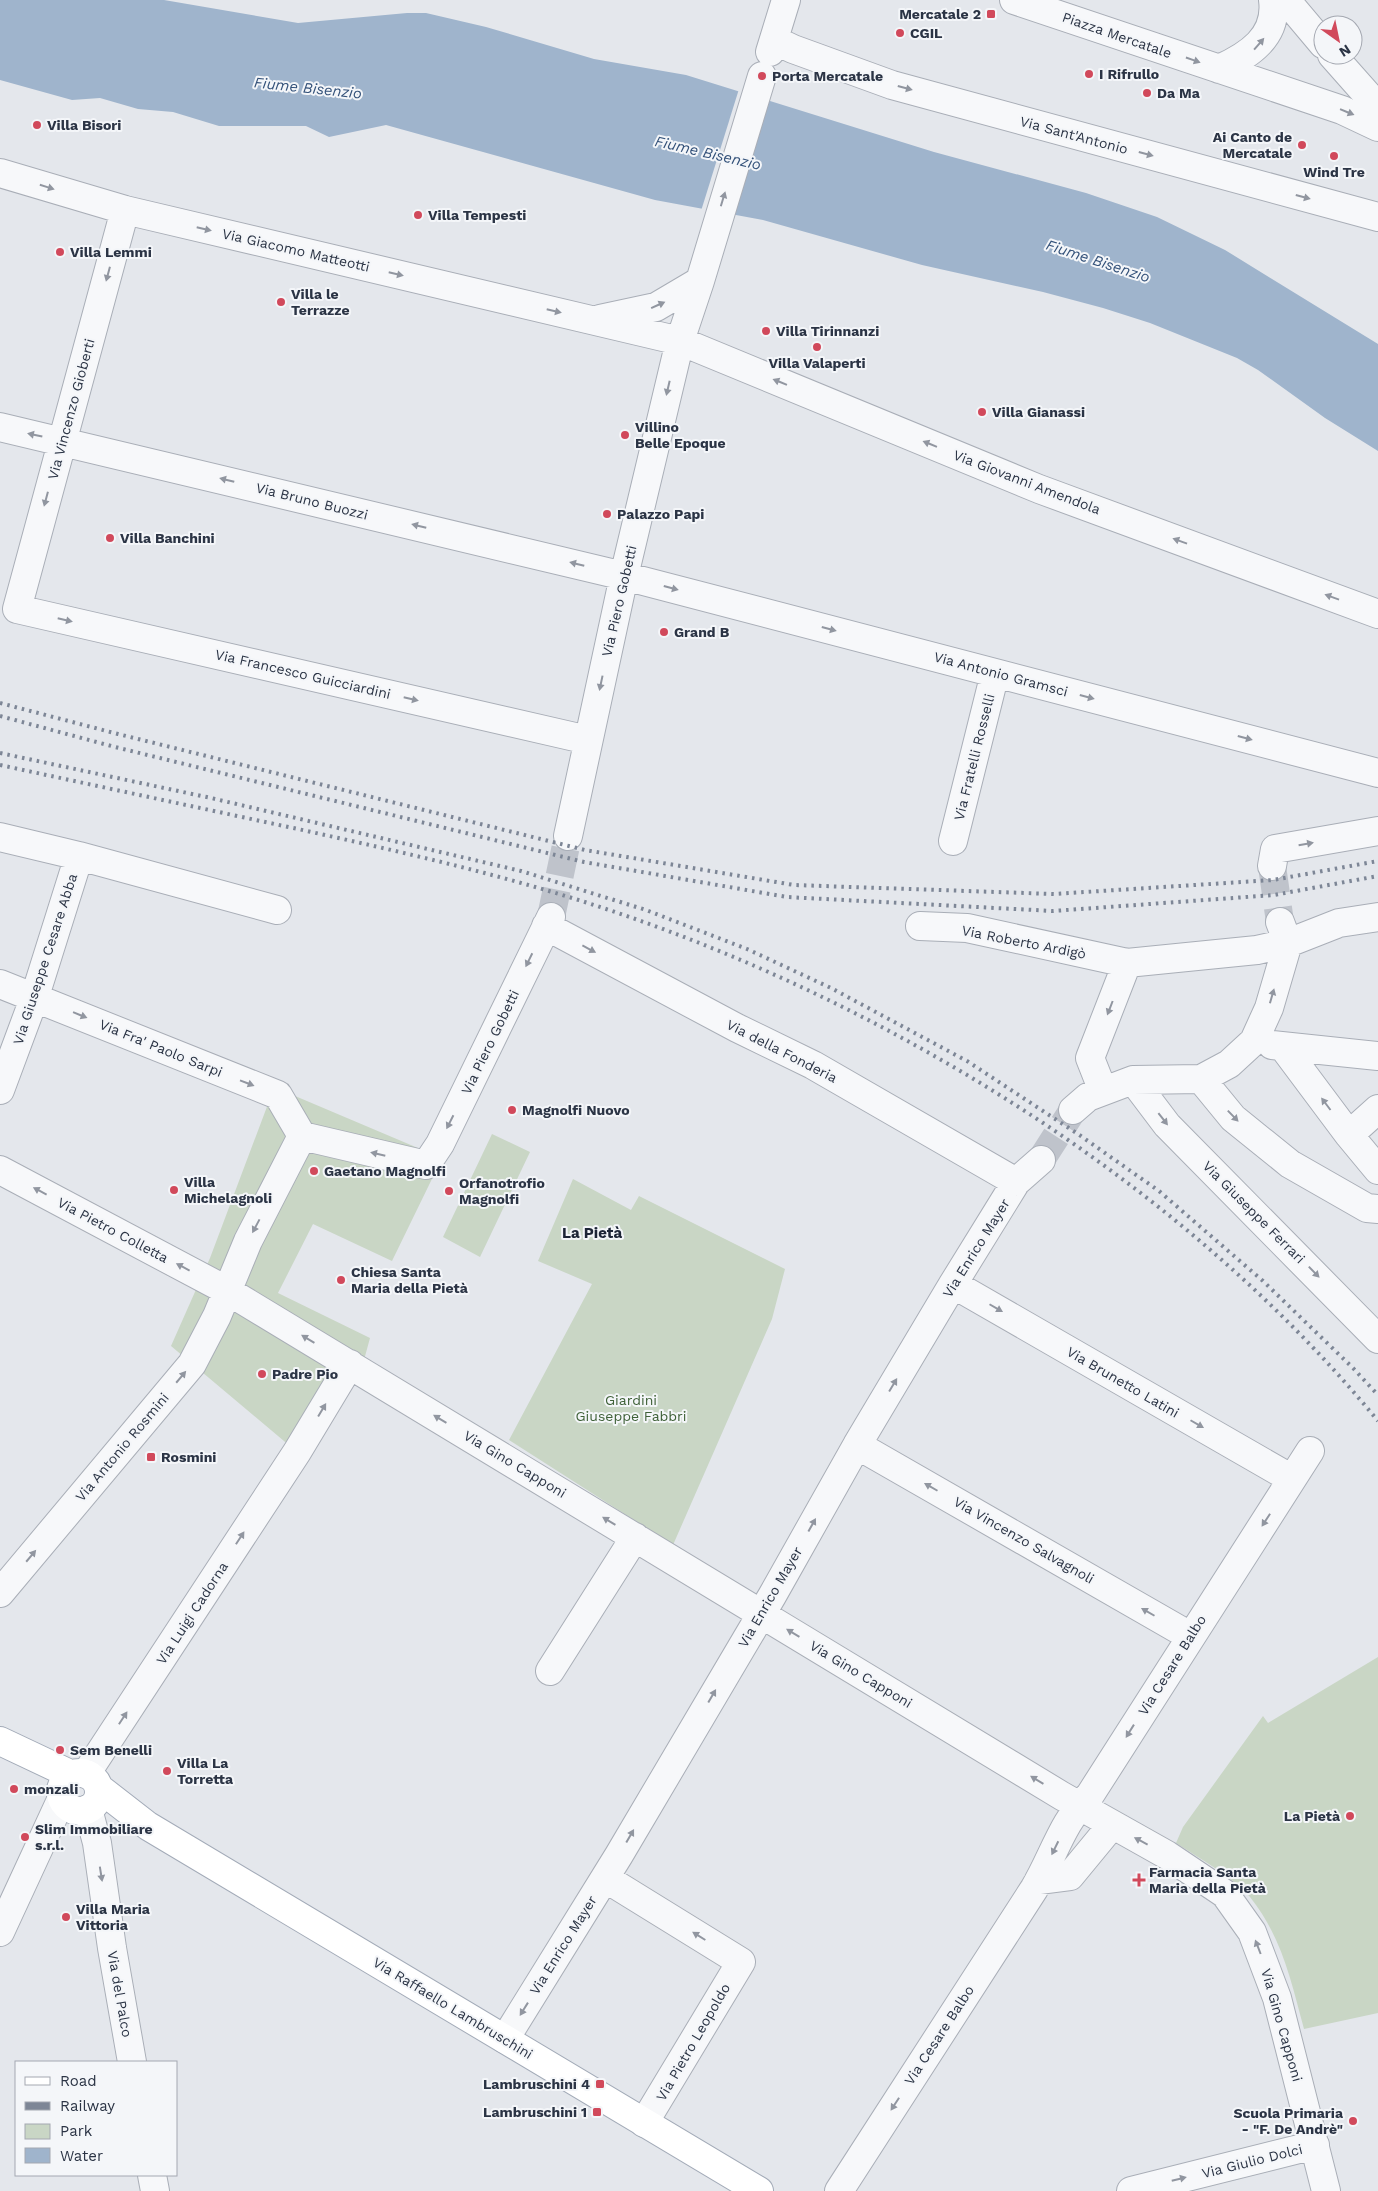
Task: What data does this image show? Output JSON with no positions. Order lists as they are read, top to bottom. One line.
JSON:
{"streets":{"main road":["Via Raffaello Lambruschini"],"street":["Piazza Mercatale","Via Sant'Antonio","Via Giacomo Matteotti","Via Vincenzo Gioberti","Via Giovanni Amendola","Via Bruno Buozzi","Via Piero Gobetti","Via Francesco Guicciardini","Via Antonio Gramsci","Via Fratelli Rosselli","Via Roberto Ardigò","Via Giuseppe Cesare Abba","Via Fra' Paolo Sarpi","Via della Fonderia","Via Giuseppe Ferrari","Via Pietro Colletta","Via Enrico Mayer","Via Brunetto Latini","Via Antonio Rosmini","Via Gino Capponi","Via Vincenzo Salvagnoli","Via Luigi Cadorna","Via Cesare Balbo","Via del Palco","Via Pietro Leopoldo","Via Giulio Dolci"]},"crossings":[["Via Sant'Antonio","Via Piero Gobetti"],["Via Giacomo Matteotti","Via Vincenzo Gioberti"],["Via Giacomo Matteotti","Via Giovanni Amendola"],["Via Giacomo Matteotti","Via Piero Gobetti"],["Via Vincenzo Gioberti","Via Bruno Buozzi"],["Via Vincenzo Gioberti","Via Francesco Guicciardini"],["Via Giovanni Amendola","Via Piero Gobetti"],["Via Bruno Buozzi","Via Piero Gobetti"],["Via Bruno Buozzi","Via Antonio Gramsci"],["Via Piero Gobetti","Via Francesco Guicciardini"],["Via Piero Gobetti","Via Antonio Gramsci"],["Via Piero Gobetti","Via Fra' Paolo Sarpi"],["Via Piero Gobetti","Via della Fonderia"],["Via Piero Gobetti","Via Antonio Rosmini"],["Via Antonio Gramsci","Via Fratelli Rosselli"],["Via Giuseppe Cesare Abba","Via Fra' Paolo Sarpi"],["Via Fra' Paolo Sarpi","Via Antonio Rosmini"],["Via della Fonderia","Via Enrico Mayer"],["Via Pietro Colletta","Via Antonio Rosmini"],["Via Pietro Colletta","Via Gino Capponi"],["Via Enrico Mayer","Via Brunetto Latini"],["Via Enrico Mayer","Via Gino Capponi"],["Via Enrico Mayer","Via Vincenzo Salvagnoli"],["Via Enrico Mayer","Via Raffaello Lambruschini"],["Via Enrico Mayer","Via Pietro Leopoldo"],["Via Brunetto Latini","Via Cesare Balbo"],["Via Antonio Rosmini","Via Gino Capponi"],["Via Gino Capponi","Via Luigi Cadorna"],["Via Gino Capponi","Via Cesare Balbo"],["Via Gino Capponi","Via Giulio Dolci"],["Via Vincenzo Salvagnoli","Via Cesare Balbo"],["Via Luigi Cadorna","Via del Palco"],["Via Luigi Cadorna","Via Raffaello Lambruschini"],["Via del Palco","Via Raffaello Lambruschini"],["Via Raffaello Lambruschini","Via Pietro Leopoldo"]],"one_way":["Piazza Mercatale","Via Sant'Antonio","Via Giacomo Matteotti","Via Vincenzo Gioberti","Via Giovanni Amendola","Via Bruno Buozzi","Via Francesco Guicciardini","Via Antonio Gramsci","Via Fra' Paolo Sarpi","Via della Fonderia","Via Pietro Colletta","Via Brunetto Latini","Via Gino Capponi","Via Vincenzo Salvagnoli","Via Luigi Cadorna","Via Cesare Balbo","Via del Palco","Via Giulio Dolci"],"districts":["La Pietà"],"water":["Fiume Bisenzio"],"parks":["Giardini Giuseppe Fabbri"],"places":{"transit":["Mercatale 2","Rosmini","Lambruschini 4","Lambruschini 1"],"other":["CGIL","I Rifrullo","Porta Mercatale","Da Ma","Villa Bisori","Ai Canto de Mercatale","Wind Tre","Villa Tempesti","Villa Lemmi","Villa le Terrazze","Villa Tirinnanzi","Villa Valaperti","Villa Gianassi","Villino Belle Epoque","Palazzo Papi","Villa Banchini","Grand B","Magnolfi Nuovo","Gaetano Magnolfi","Villa Michelagnoli","Orfanotrofio Magnolfi","Chiesa Santa Maria della Pietà","Padre Pio","Sem Benelli","Villa La Torretta","monzali","La Pietà","Slim Immobiliare s.r.l.","Villa Maria Vittoria","Scuola Primaria - \"F. De Andrè\""],"health":["Farmacia Santa Maria della Pietà"]},"legend":["Road","Railway","Park","Water"],"north":"bottom right"}
